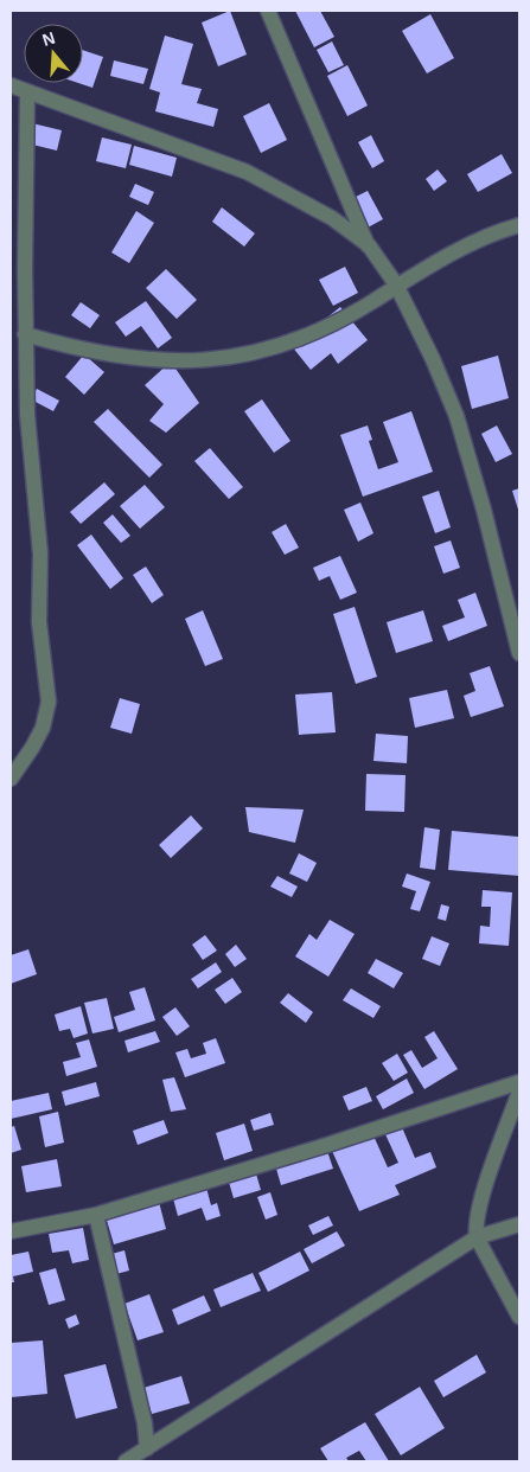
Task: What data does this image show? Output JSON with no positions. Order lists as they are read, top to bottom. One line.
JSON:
{"north":"top"}
